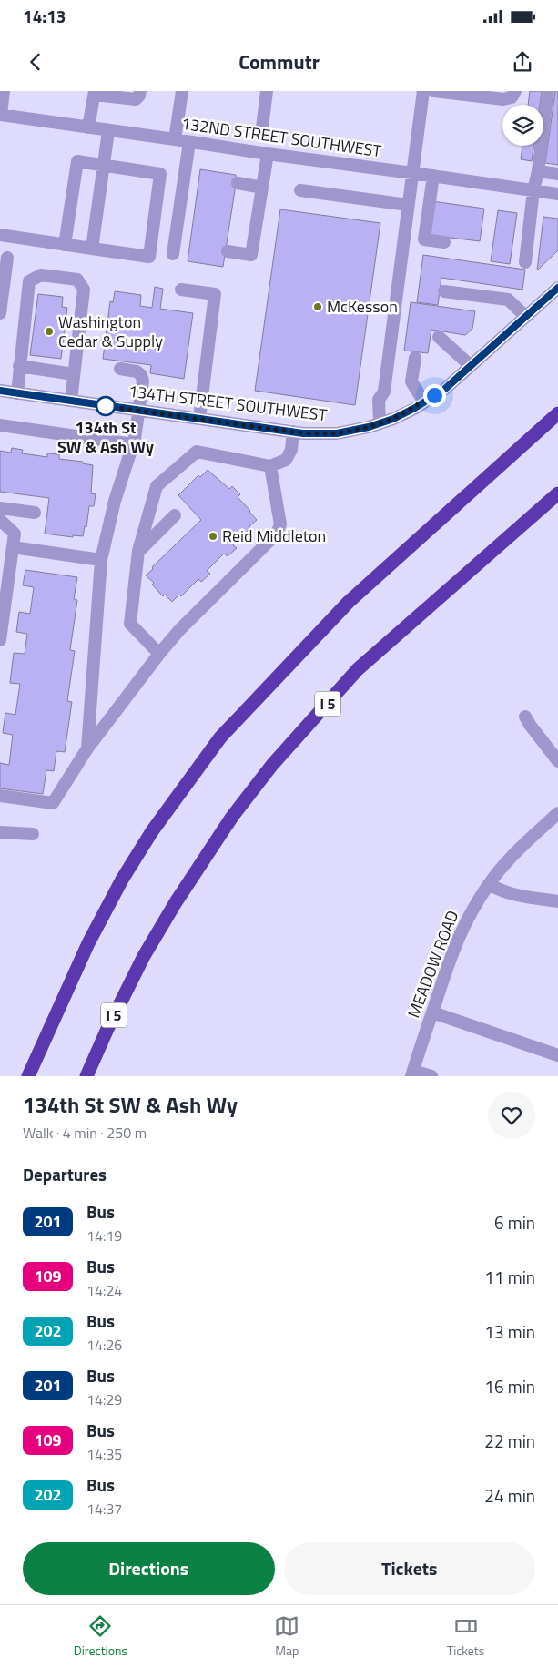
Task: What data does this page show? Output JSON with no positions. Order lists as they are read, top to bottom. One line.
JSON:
{"streets":{"highway":["I 5"],"street":["132ND STREET SOUTHWEST","134TH STREET SOUTHWEST","MEADOW ROAD"]},"places":["McKesson","Washington Cedar & Supply","134th St SW & Ash Wy","Reid Middleton"],"lines":["bus line 201"],"page":{"status":"14:13","header":"Commutr","heading":[["134th St SW & Ash Wy","Walk · 4 min · 250 m"],"Departures"],"list":[{"mark":"201","name":"Bus","note":"14:19","value":"6 min"},{"mark":"109","name":"Bus","note":"14:24","value":"11 min"},{"mark":"202","name":"Bus","note":"14:26","value":"13 min"},{"mark":"201","name":"Bus","note":"14:29","value":"16 min"},{"mark":"109","name":"Bus","note":"14:35","value":"22 min"},{"mark":"202","name":"Bus","note":"14:37","value":"24 min"}],"buttons":["Directions","Tickets"],"tabs":["Directions","Map","Tickets"]}}
